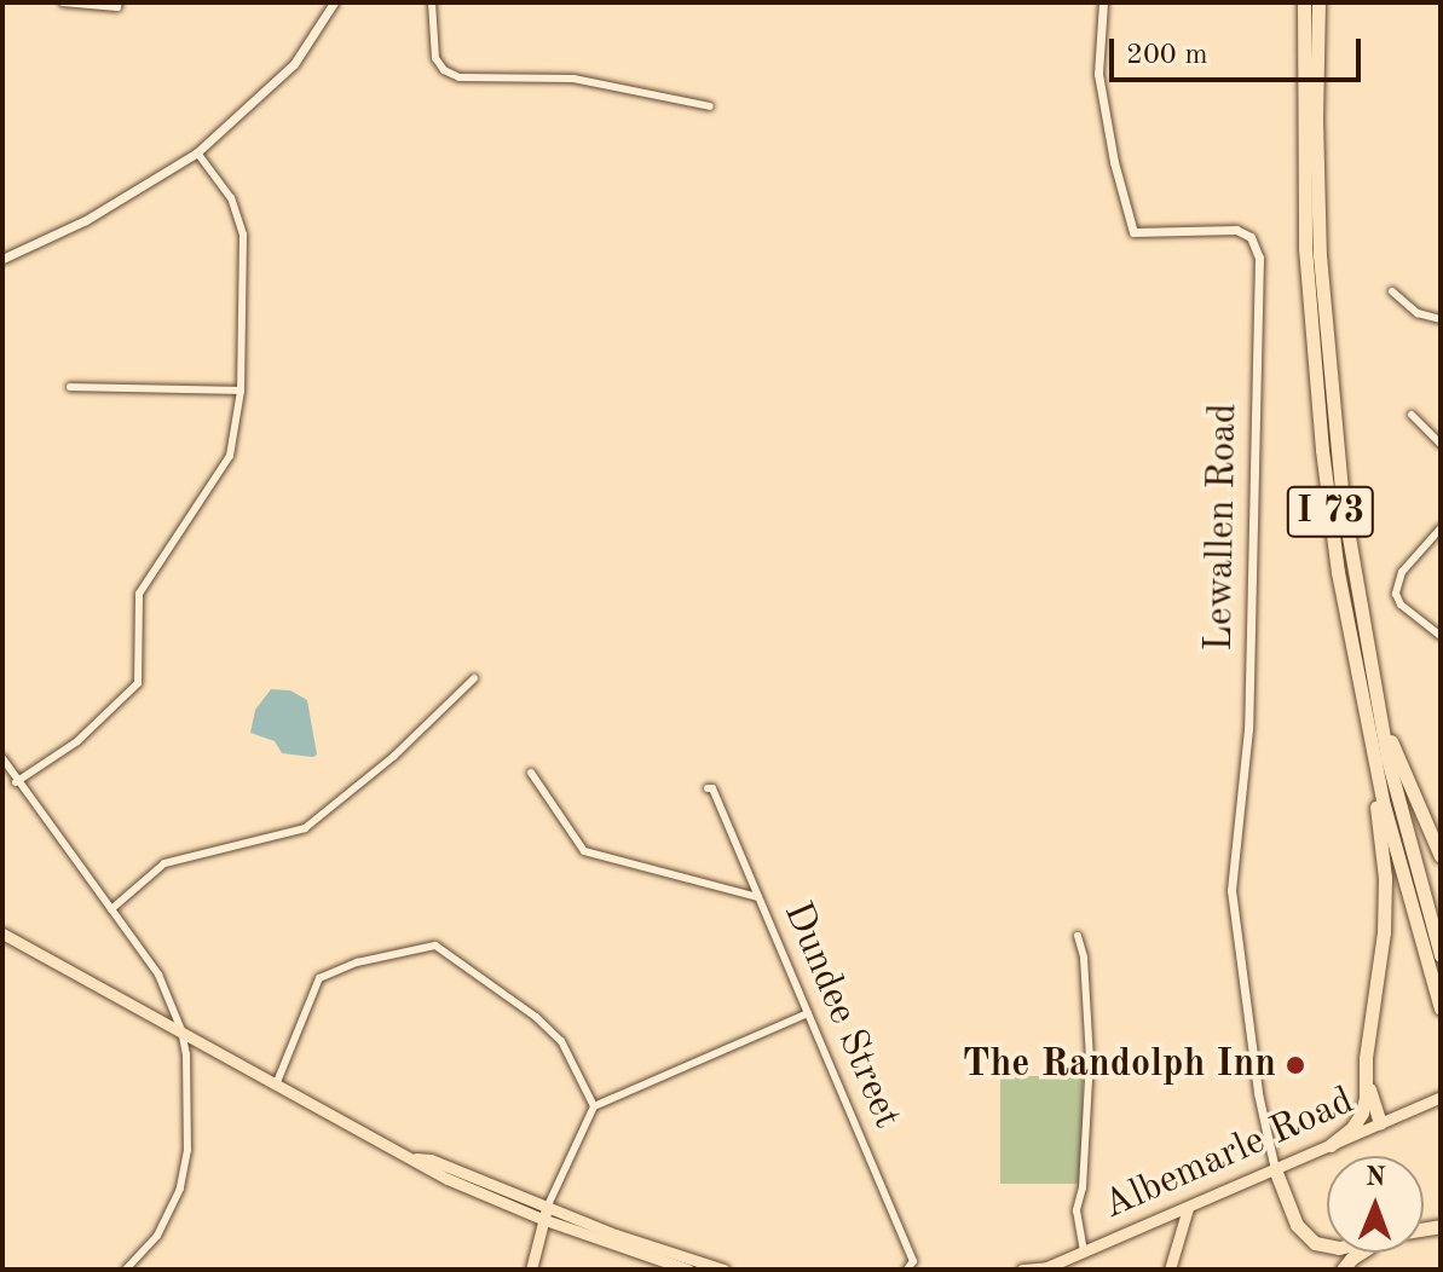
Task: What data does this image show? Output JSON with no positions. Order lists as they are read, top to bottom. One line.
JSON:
{"streets":{"highway":["I 73"],"main road":["Albemarle Road"],"street":["Lewallen Road","Dundee Street"]},"crossings":[["Lewallen Road","Albemarle Road"]],"places":["The Randolph Inn"],"scale_bar":"200 m","north":"top"}
